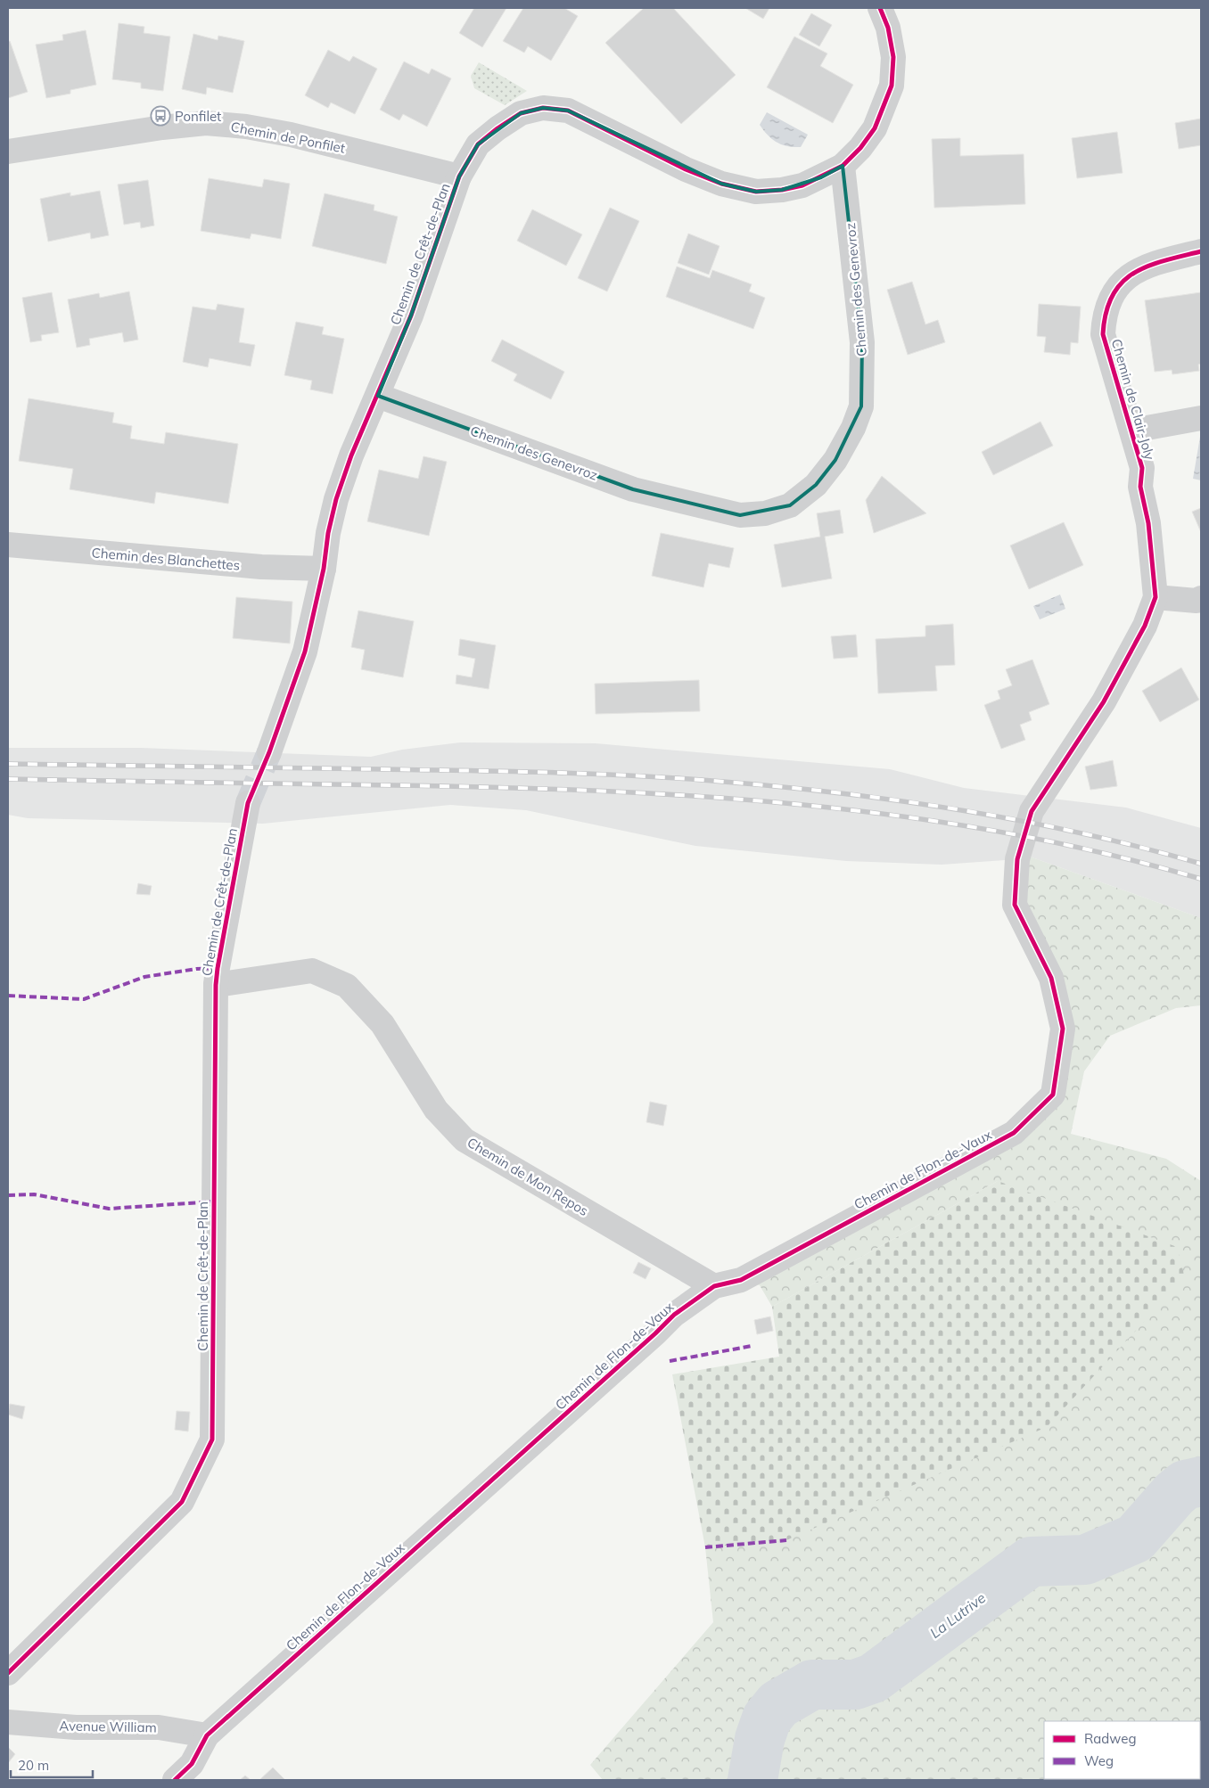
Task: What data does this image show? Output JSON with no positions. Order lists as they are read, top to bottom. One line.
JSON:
{"streets":{"street":["Chemin de Ponfilet","Chemin de Crêt-de-Plan","Chemin des Genevroz","Chemin de Clair-Joly","Chemin des Blanchettes","Chemin de Flon-de-Vaux","Chemin de Mon Repos","Avenue William"]},"crossings":[["Chemin de Ponfilet","Chemin de Crêt-de-Plan"],["Chemin de Crêt-de-Plan","Chemin des Genevroz"],["Chemin de Crêt-de-Plan","Chemin des Blanchettes"],["Chemin de Crêt-de-Plan","Chemin de Mon Repos"],["Chemin de Clair-Joly","Chemin de Flon-de-Vaux"],["Chemin de Flon-de-Vaux","Chemin de Mon Repos"],["Chemin de Flon-de-Vaux","Avenue William"]],"water":["La Lutrive"],"places":{"bus stop":["Ponfilet"]},"legend":["Radweg","Weg"],"scale_bar":"20 m"}
